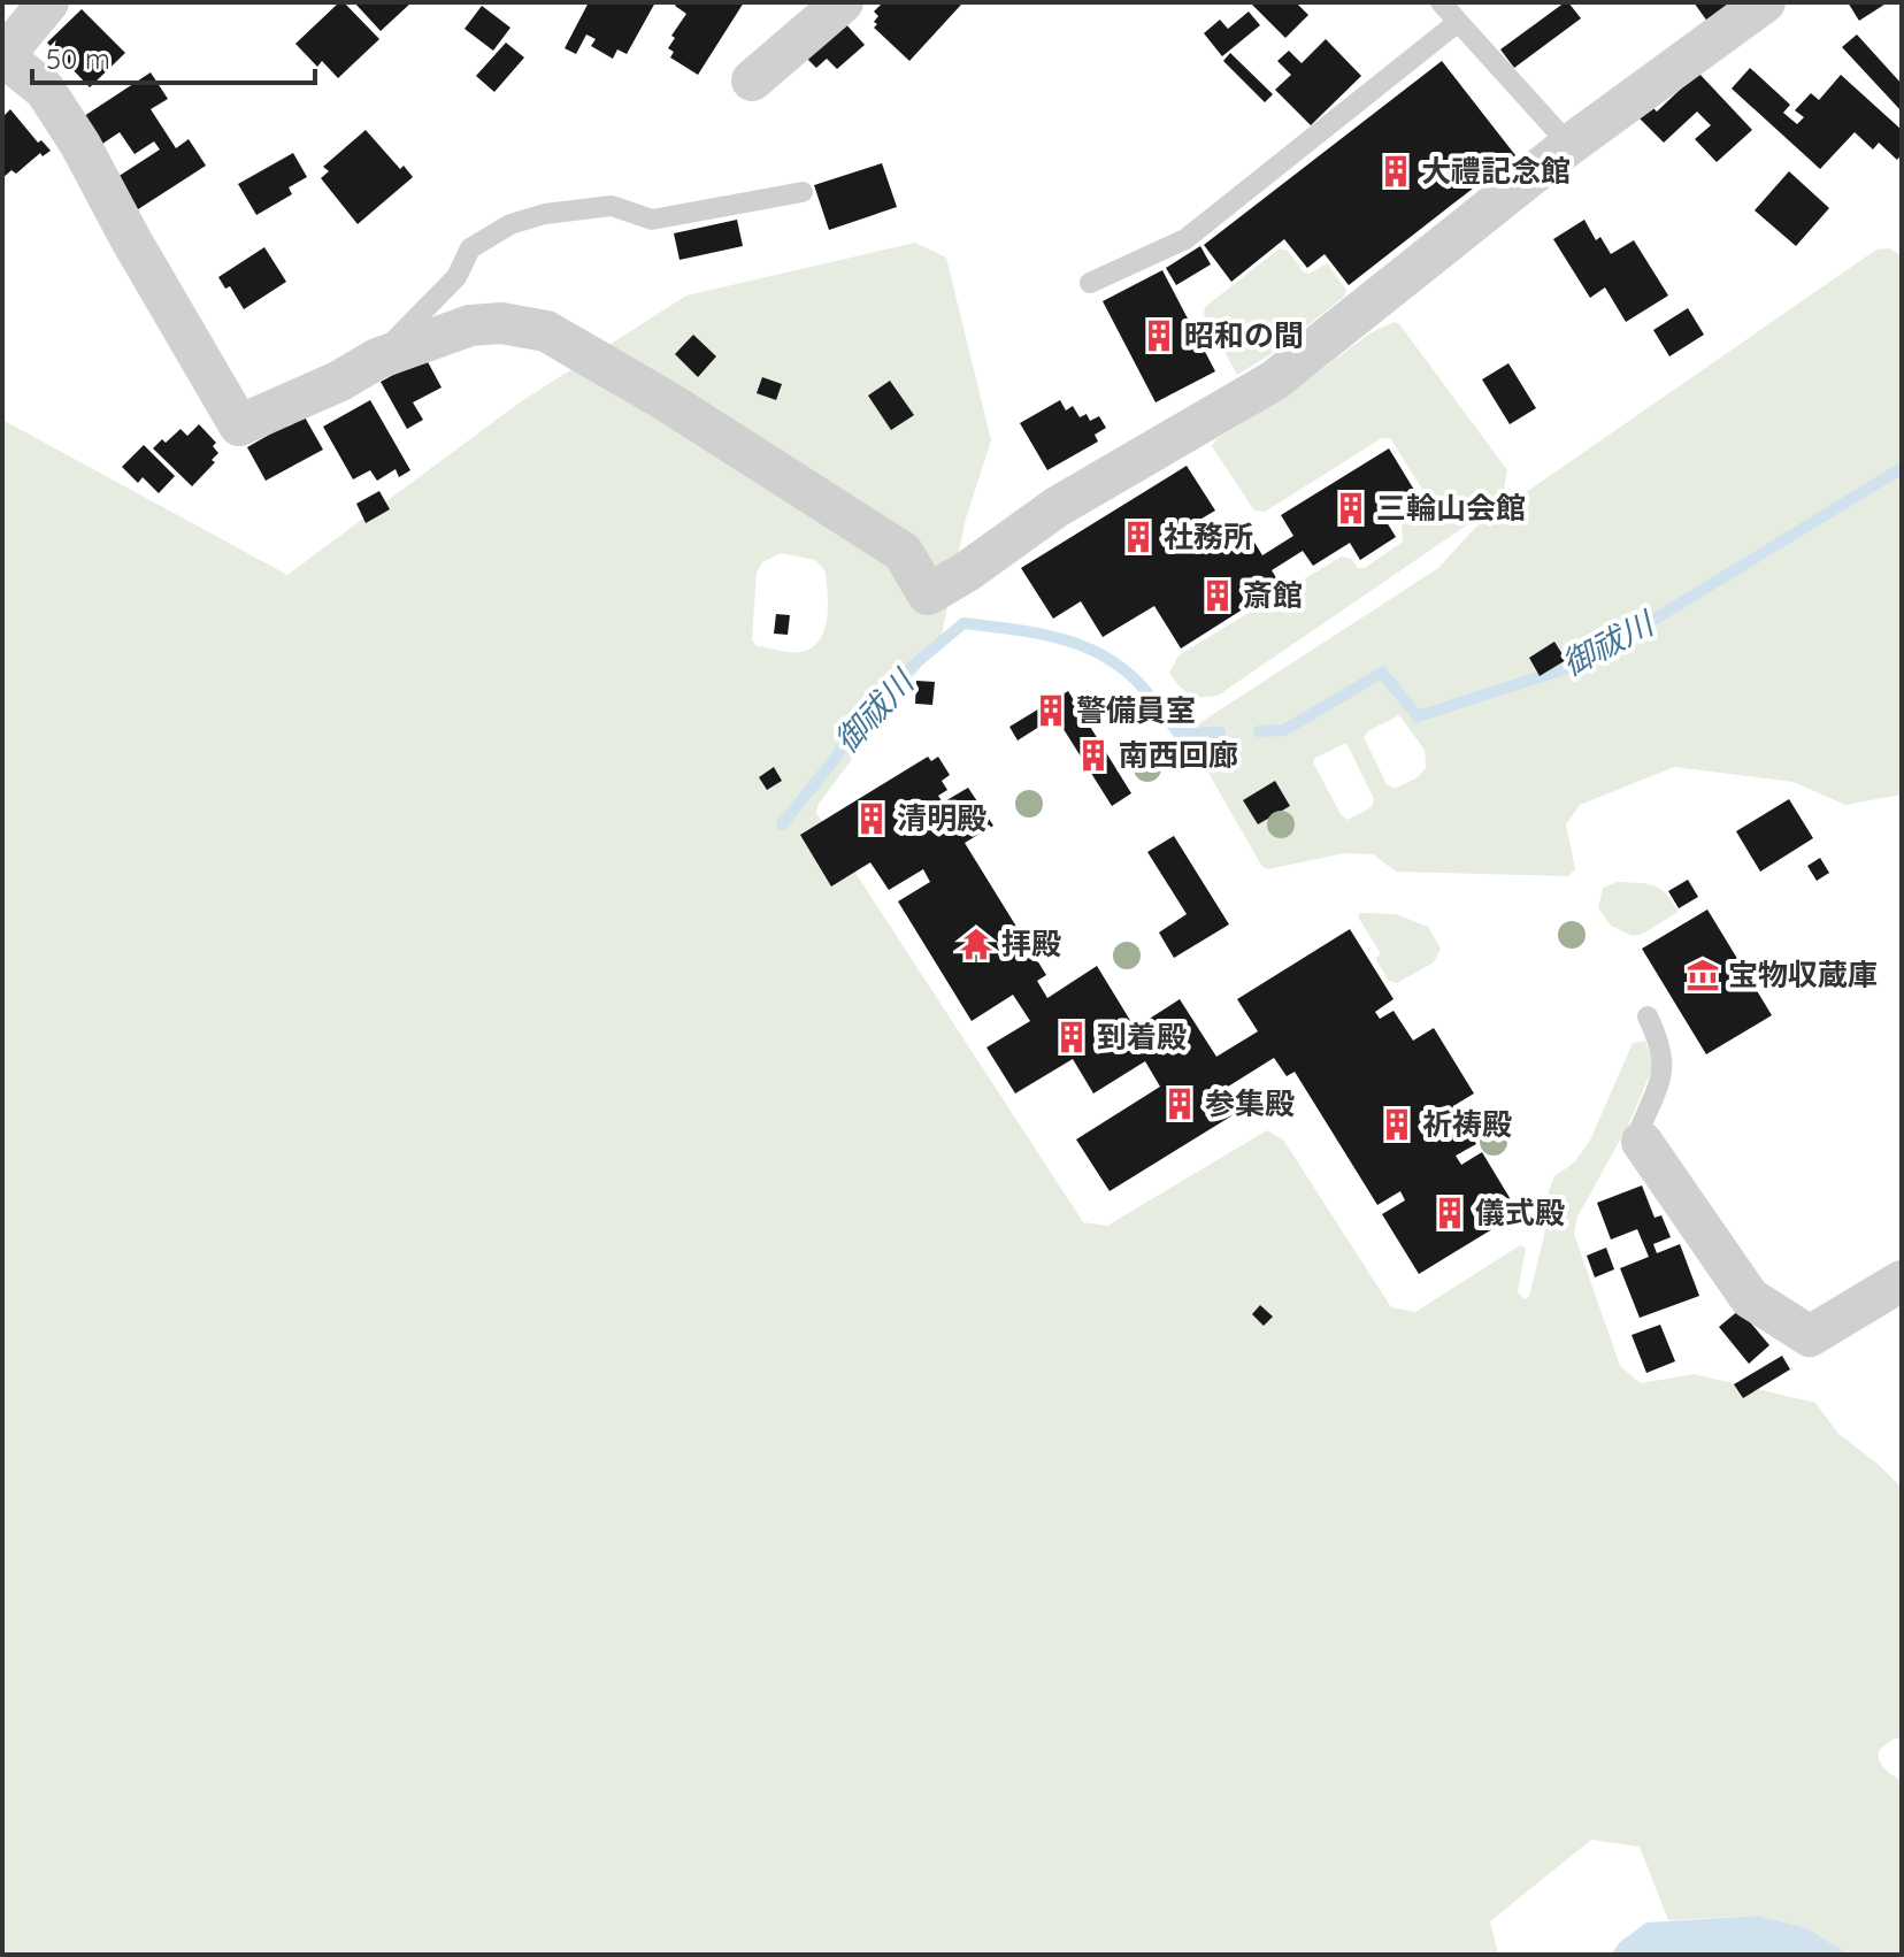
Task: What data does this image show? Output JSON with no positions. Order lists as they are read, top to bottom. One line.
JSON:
{"water":["御祓川"],"places":{"building":["大禮記念館","昭和の間","三輪山会館","社務所","斎館","警備員室","南西回廊","清明殿","到着殿","参集殿","祈祷殿","儀式殿"],"temple":["拝殿"],"museum":["宝物収蔵庫"]},"scale_bar":"50 m"}
